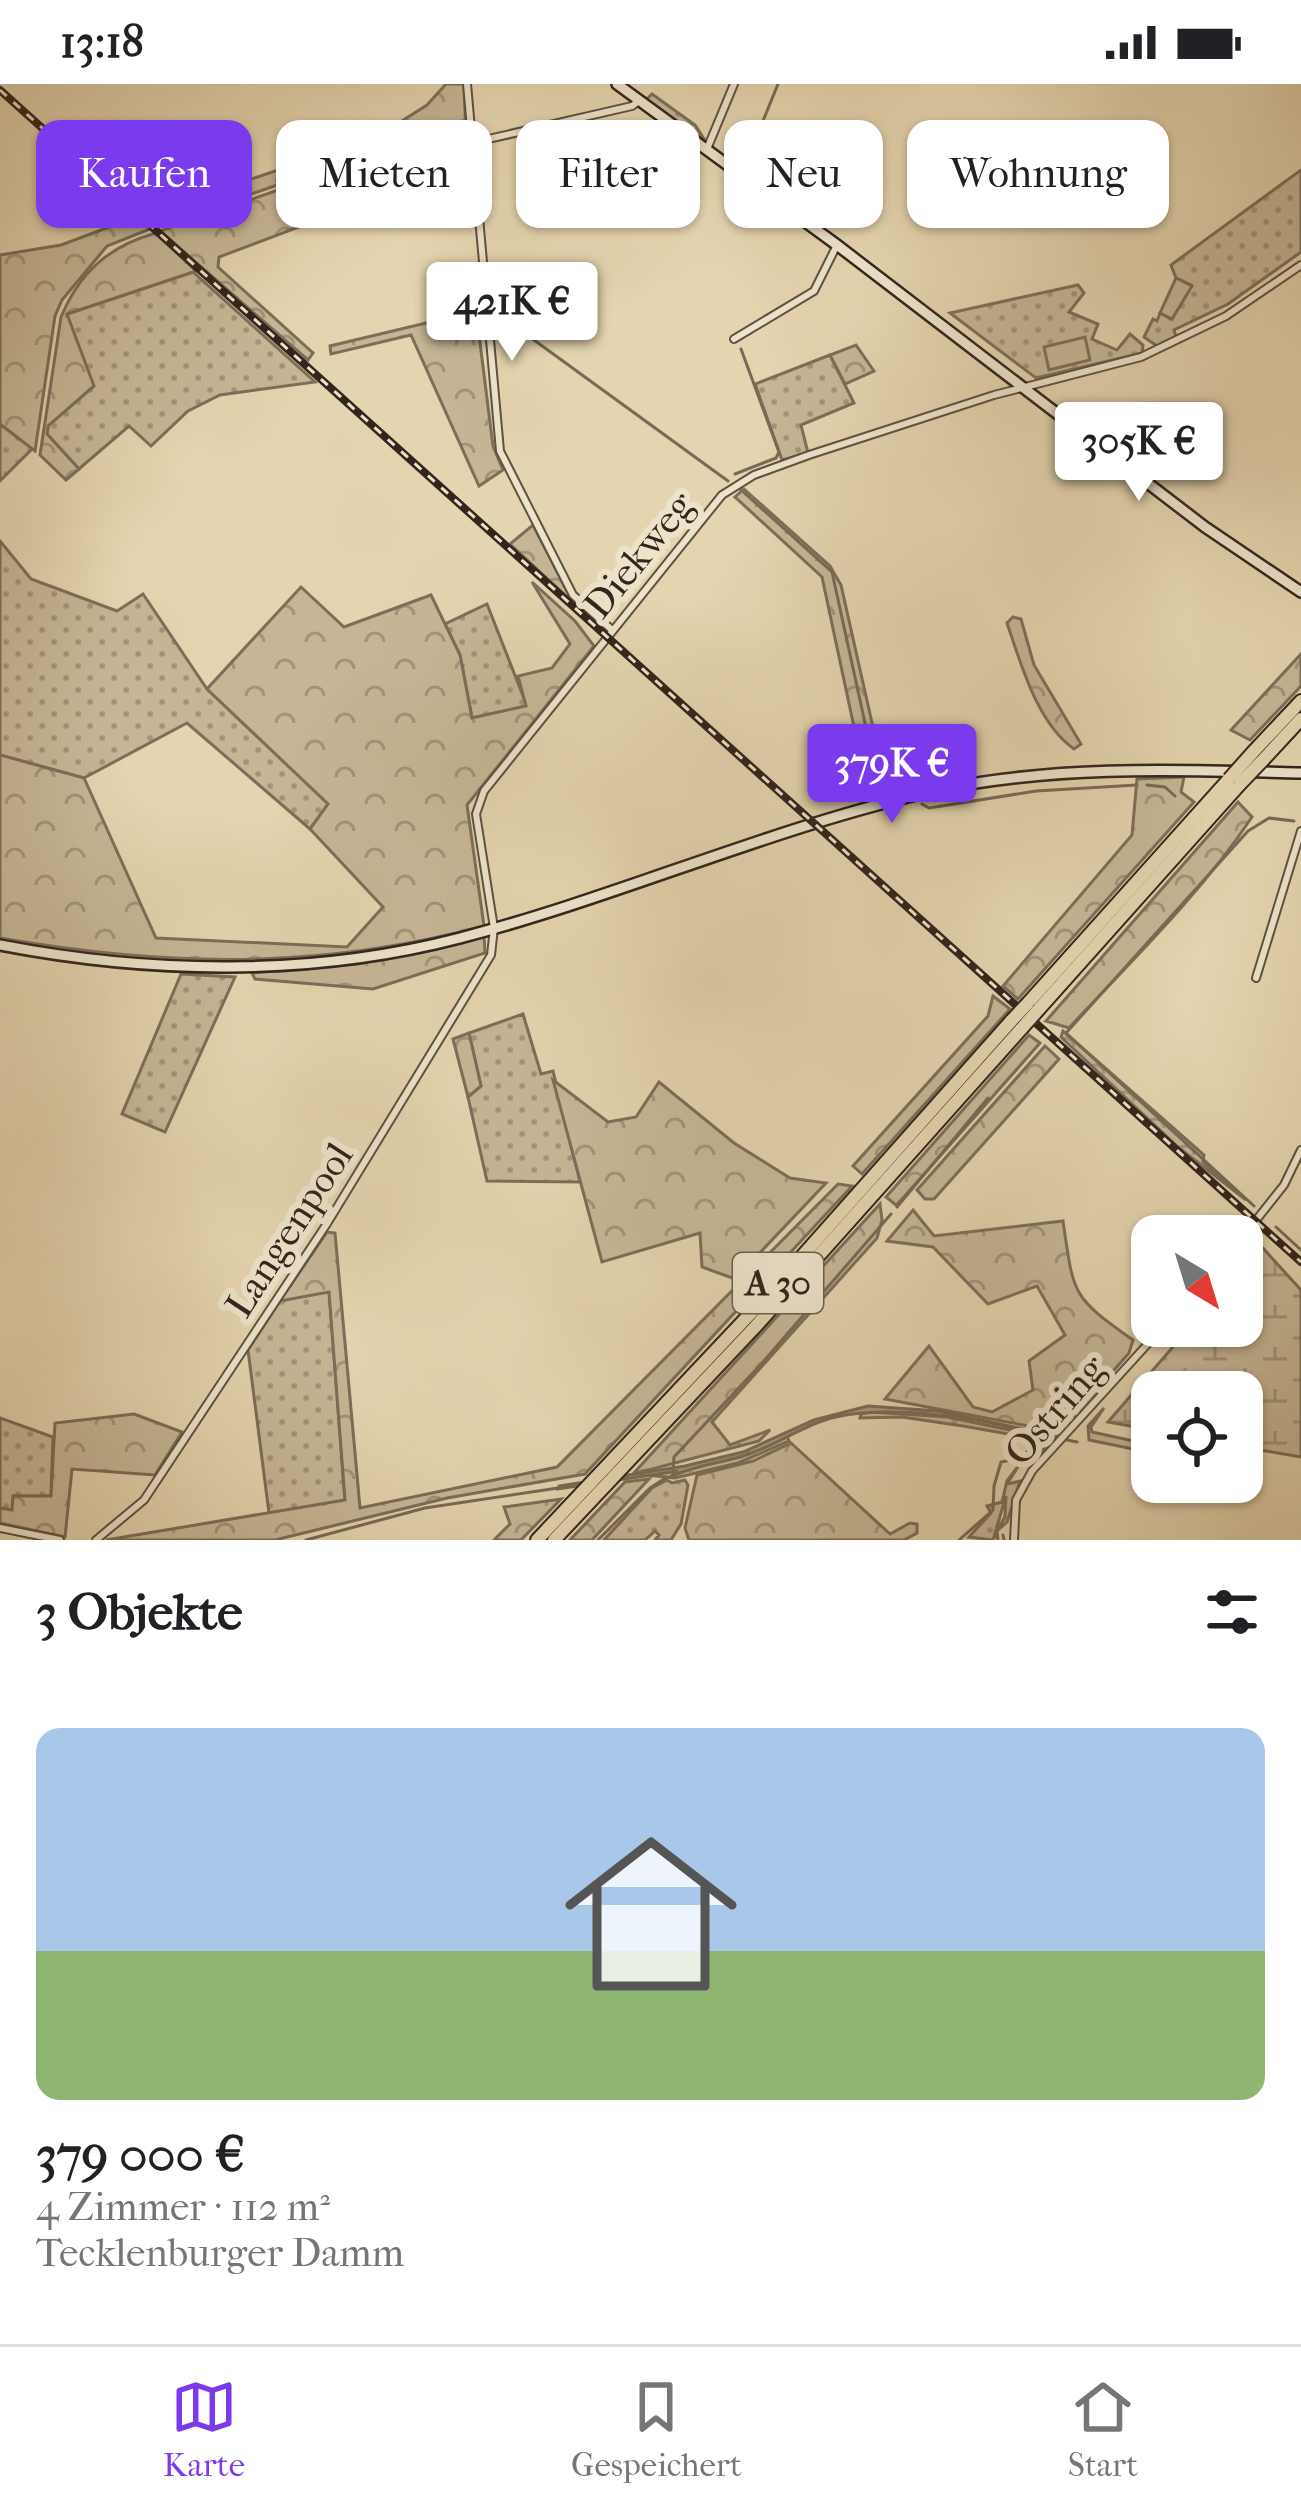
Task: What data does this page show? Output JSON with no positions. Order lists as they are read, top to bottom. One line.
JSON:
{"streets":{"highway":["A 30"],"street":["Diekweg","Langenpool","Ostring"]},"crossings":[["Diekweg","Langenpool"]],"north":"bottom right","page":{"status":"13:18","chip":["Kaufen","Mieten","Filter","Neu","Wohnung"],"price":["421K €","305K €","379K €"],"heading":"3 Objekte","list":[{"name":"379 000 €","note":"4 Zimmer · 112 m² · Tecklenburger Damm"}],"tabs":["Karte","Gespeichert","Start"]}}
